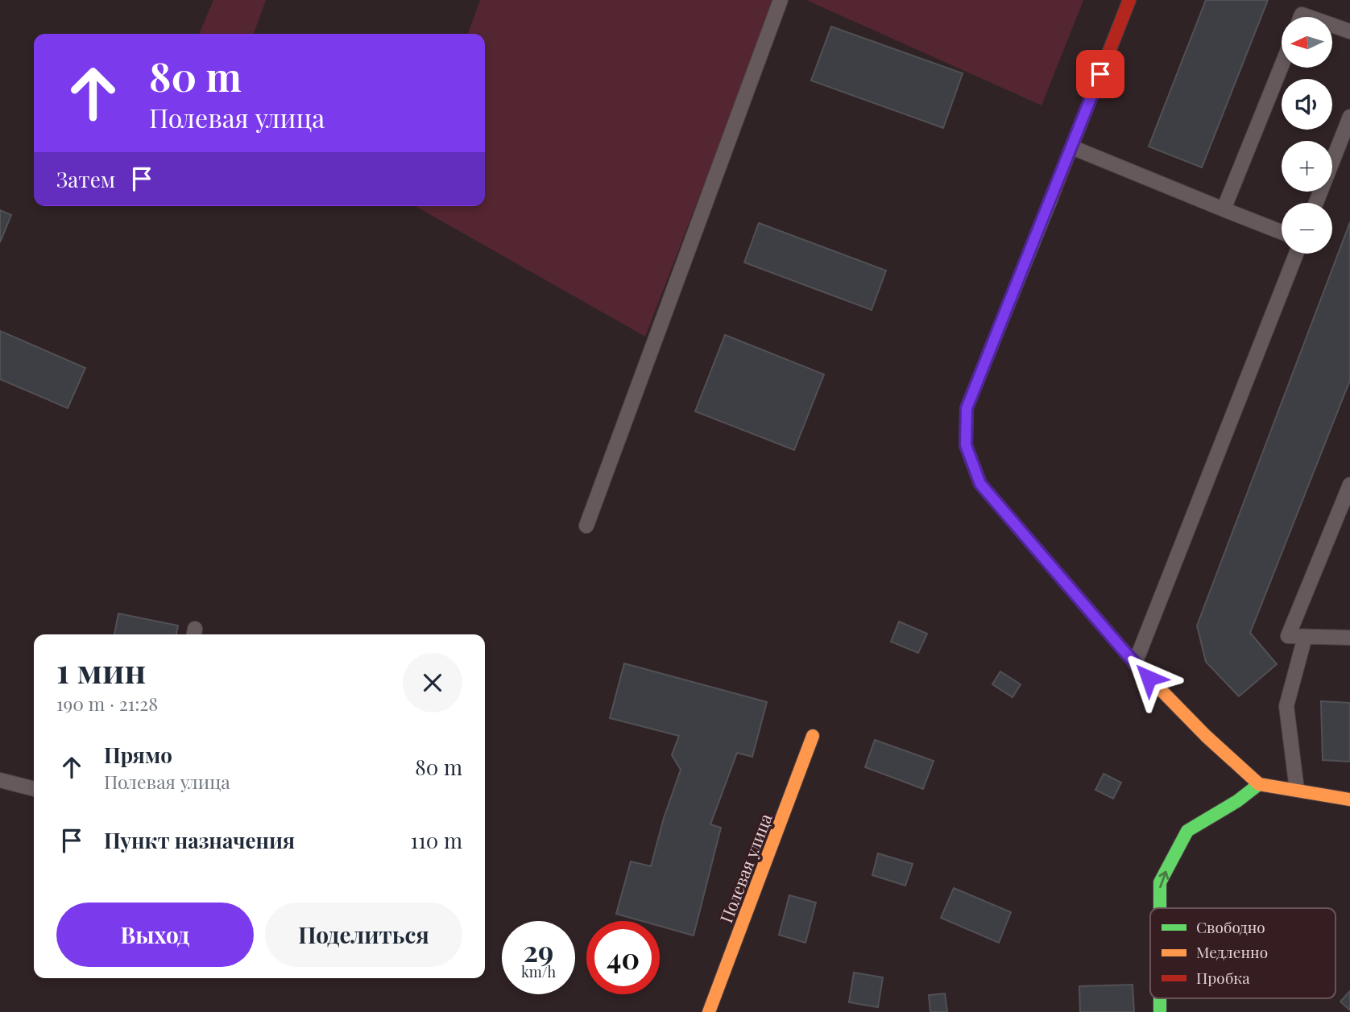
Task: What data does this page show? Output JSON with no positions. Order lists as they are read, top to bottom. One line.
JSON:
{"streets":{"street":["Полевая улица"]},"legend":["Свободно","Медленно","Пробка"],"north":"left","page":{"map_buttons":["+","−"],"turn":["80 m","Полевая улица"],"then":"Затем","heading":["1 мин","190 m · 21:28"],"list":[{"name":"Прямо","note":"Полевая улица","value":"80 m"},{"name":"Пункт назначения","value":"110 m"}],"buttons":["Выход","Поделиться"],"speed":"29 km/h","limit":"40"}}
